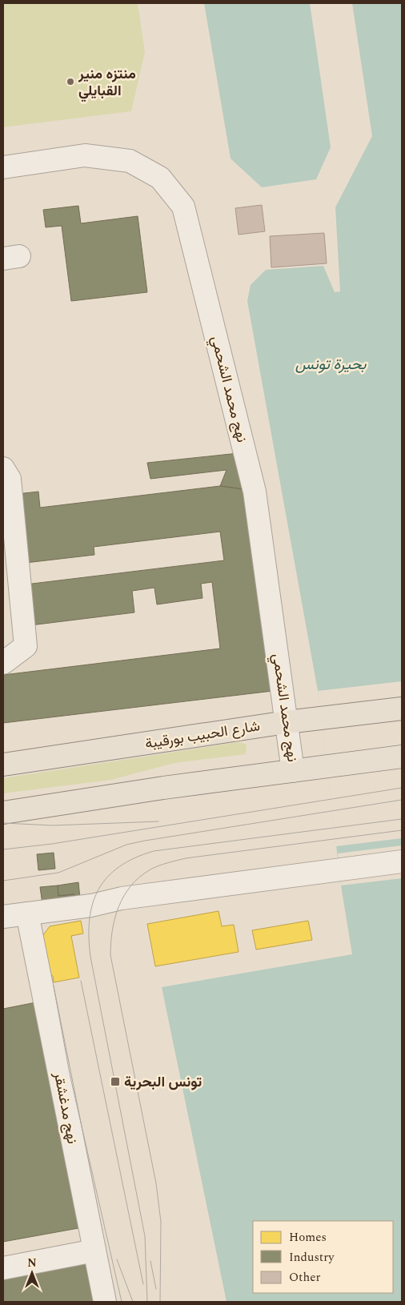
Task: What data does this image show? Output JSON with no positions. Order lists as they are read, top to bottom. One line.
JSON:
{"streets":{"main road":["شارع الحبيب بورقيبة"],"street":["نهج محمد الشحمي","نهج مدغشقر"]},"crossings":[["نهج محمد الشحمي","شارع الحبيب بورقيبة"]],"water":["بحيرة تونس"],"places":{"other":["منتزه منير القبايلي"],"transit":["تونس البحرية"]},"legend":["Homes","Industry","Other"],"north":"top"}
